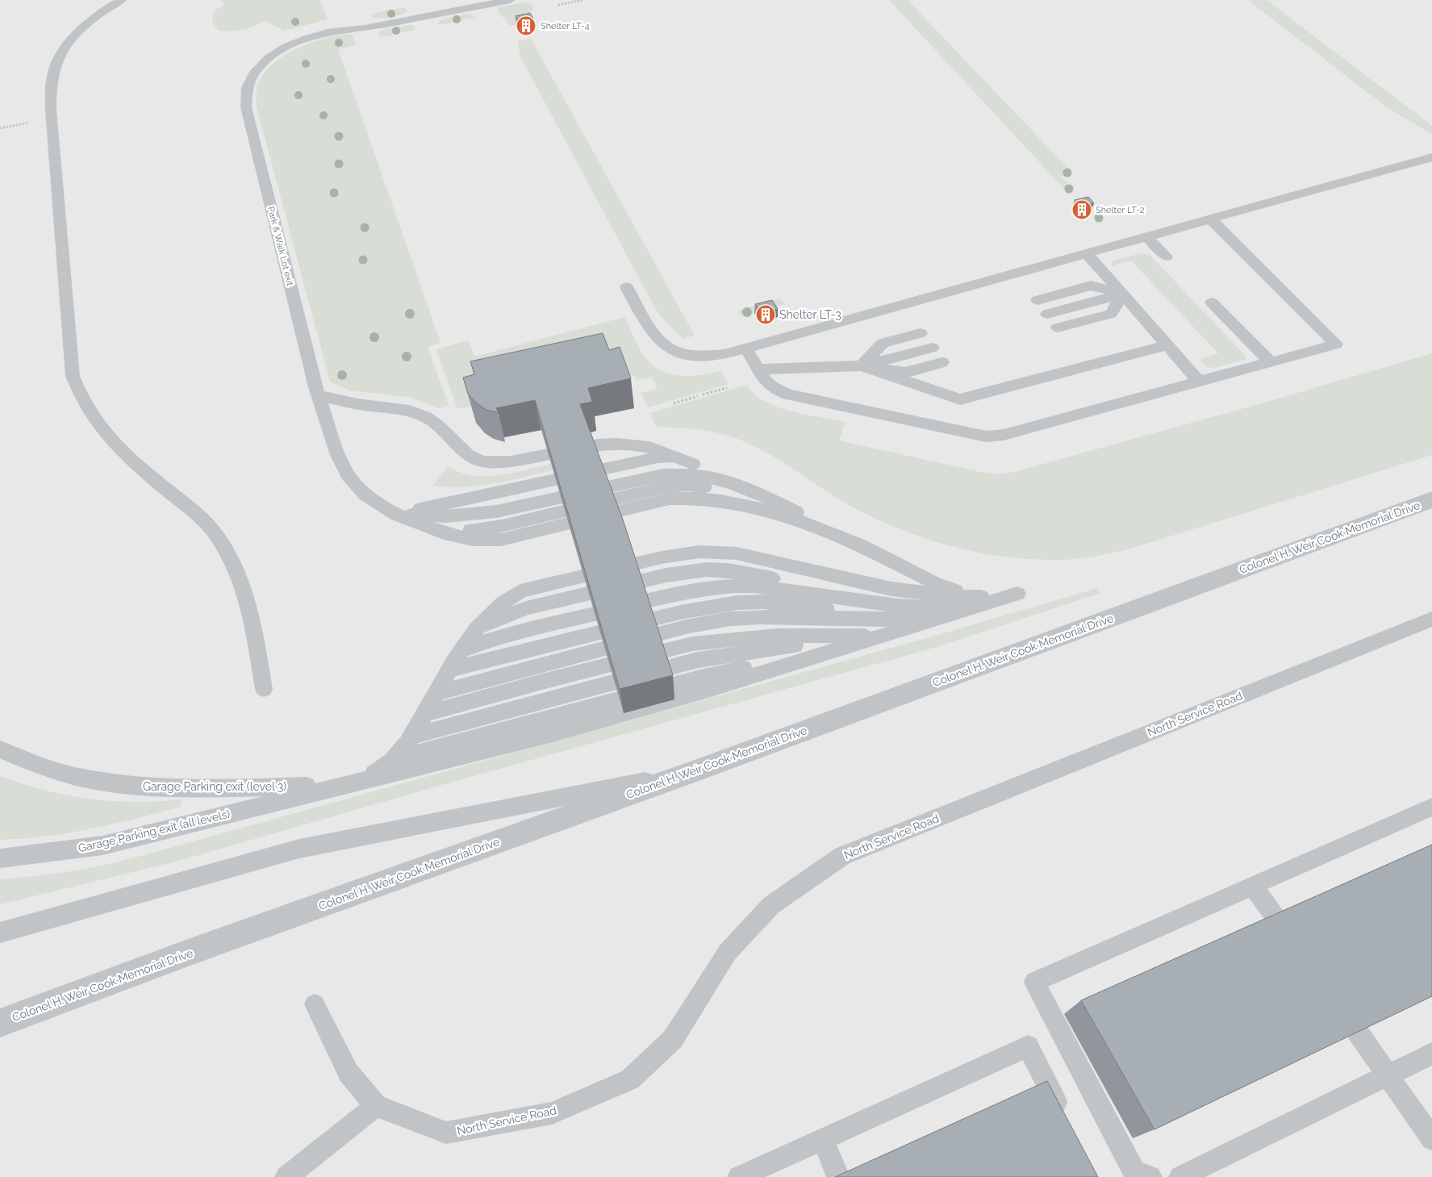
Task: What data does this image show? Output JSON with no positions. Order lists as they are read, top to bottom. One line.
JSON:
{"streets":{"street":["Colonel H. Weir Cook Memorial Drive"],"lane":["Park & Walk Lot exit","North Service Road","Garage Parking exit (level 3)","Garage Parking exit (all levels)"]},"crossings":[["Garage Parking exit (level 3)","Garage Parking exit (all levels)"]],"places":{"building":["Shelter LT-4","Shelter LT-2","Shelter LT-3"]}}
